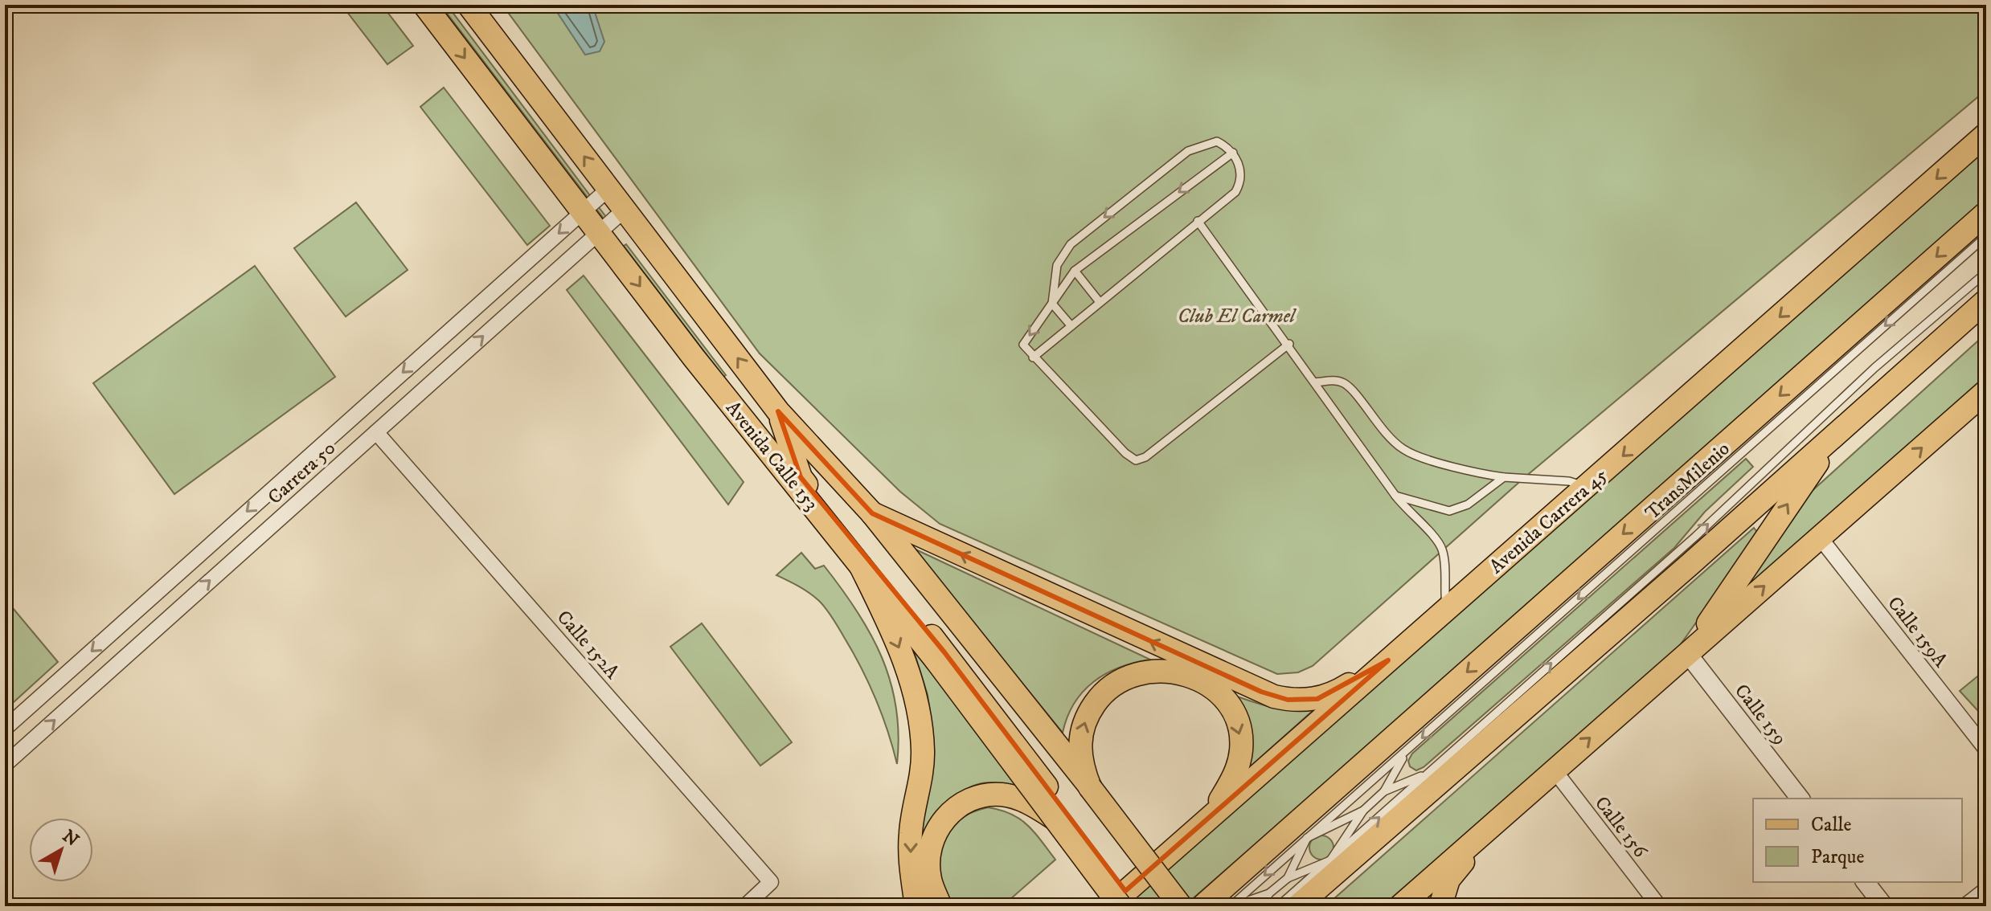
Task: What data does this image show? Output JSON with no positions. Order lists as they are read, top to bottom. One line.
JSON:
{"streets":{"main road":["Avenida Calle 153","Avenida Carrera 45"],"street":["Carrera 50","Calle 159A","Calle 152A","Calle 159","Calle 156"],"lane":["TransMilenio"]},"crossings":[["Avenida Calle 153","Carrera 50"],["Carrera 50","Calle 152A"]],"parks":["Club El Carmel"],"legend":["Calle","Parque"],"north":"top right"}
